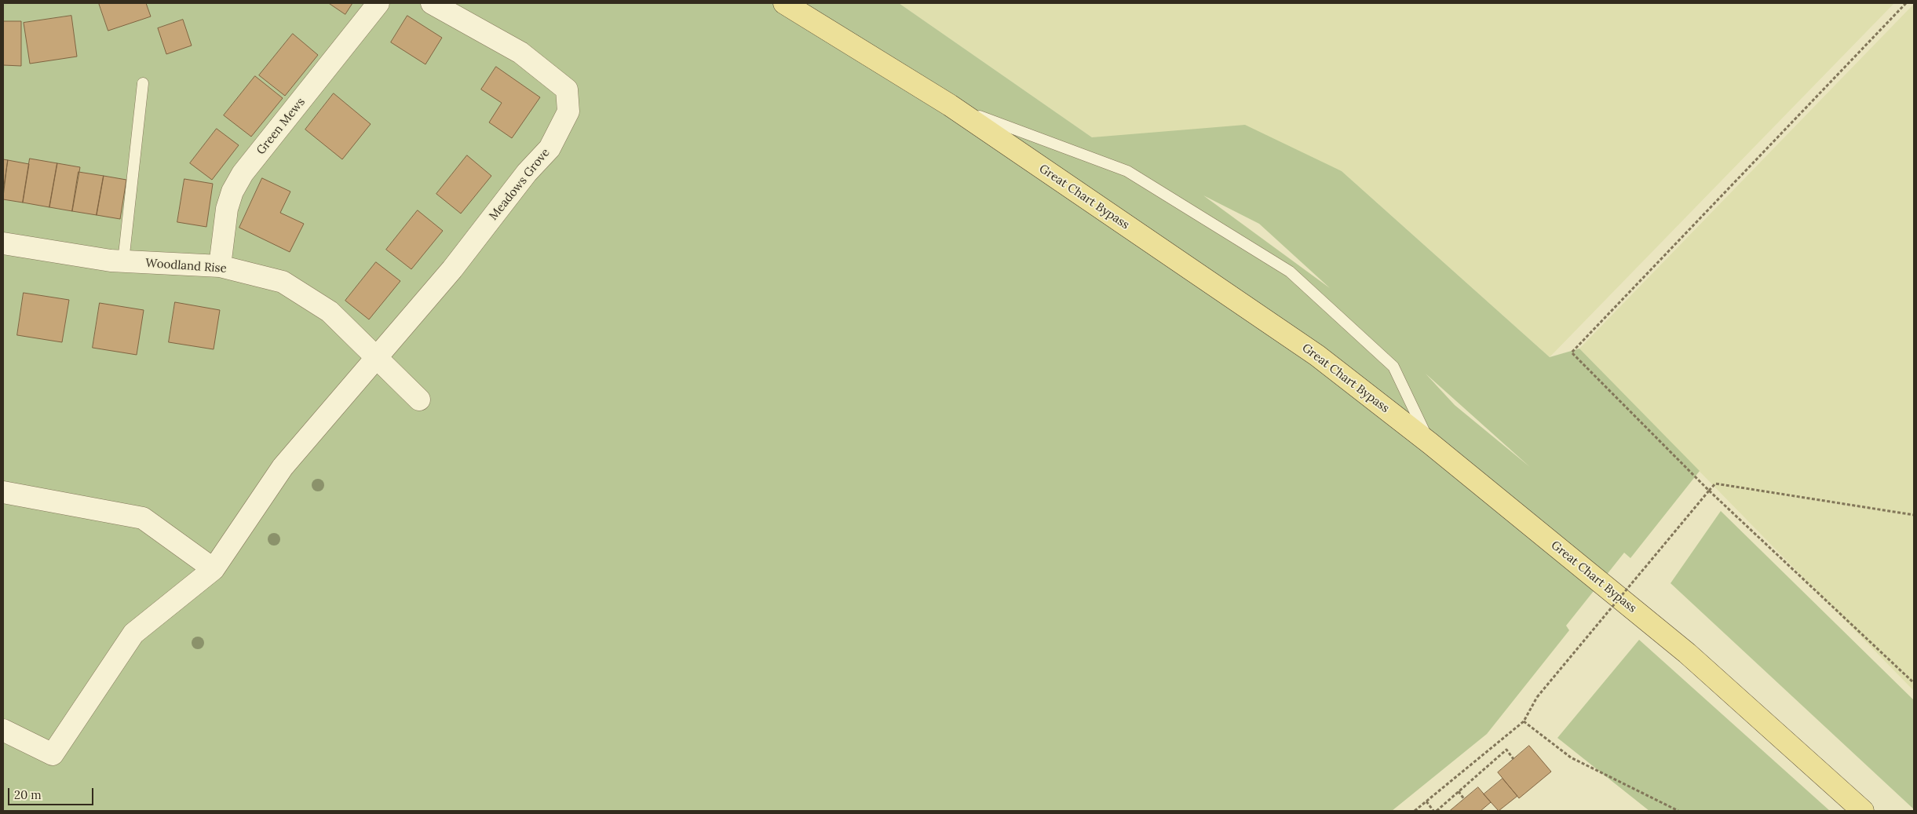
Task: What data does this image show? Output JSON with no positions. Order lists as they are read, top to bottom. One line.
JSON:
{"streets":{"main road":["Great Chart Bypass"],"street":["Green Mews","Meadows Grove","Woodland Rise"]},"crossings":[["Green Mews","Woodland Rise"],["Meadows Grove","Woodland Rise"]],"scale_bar":"20 m"}
